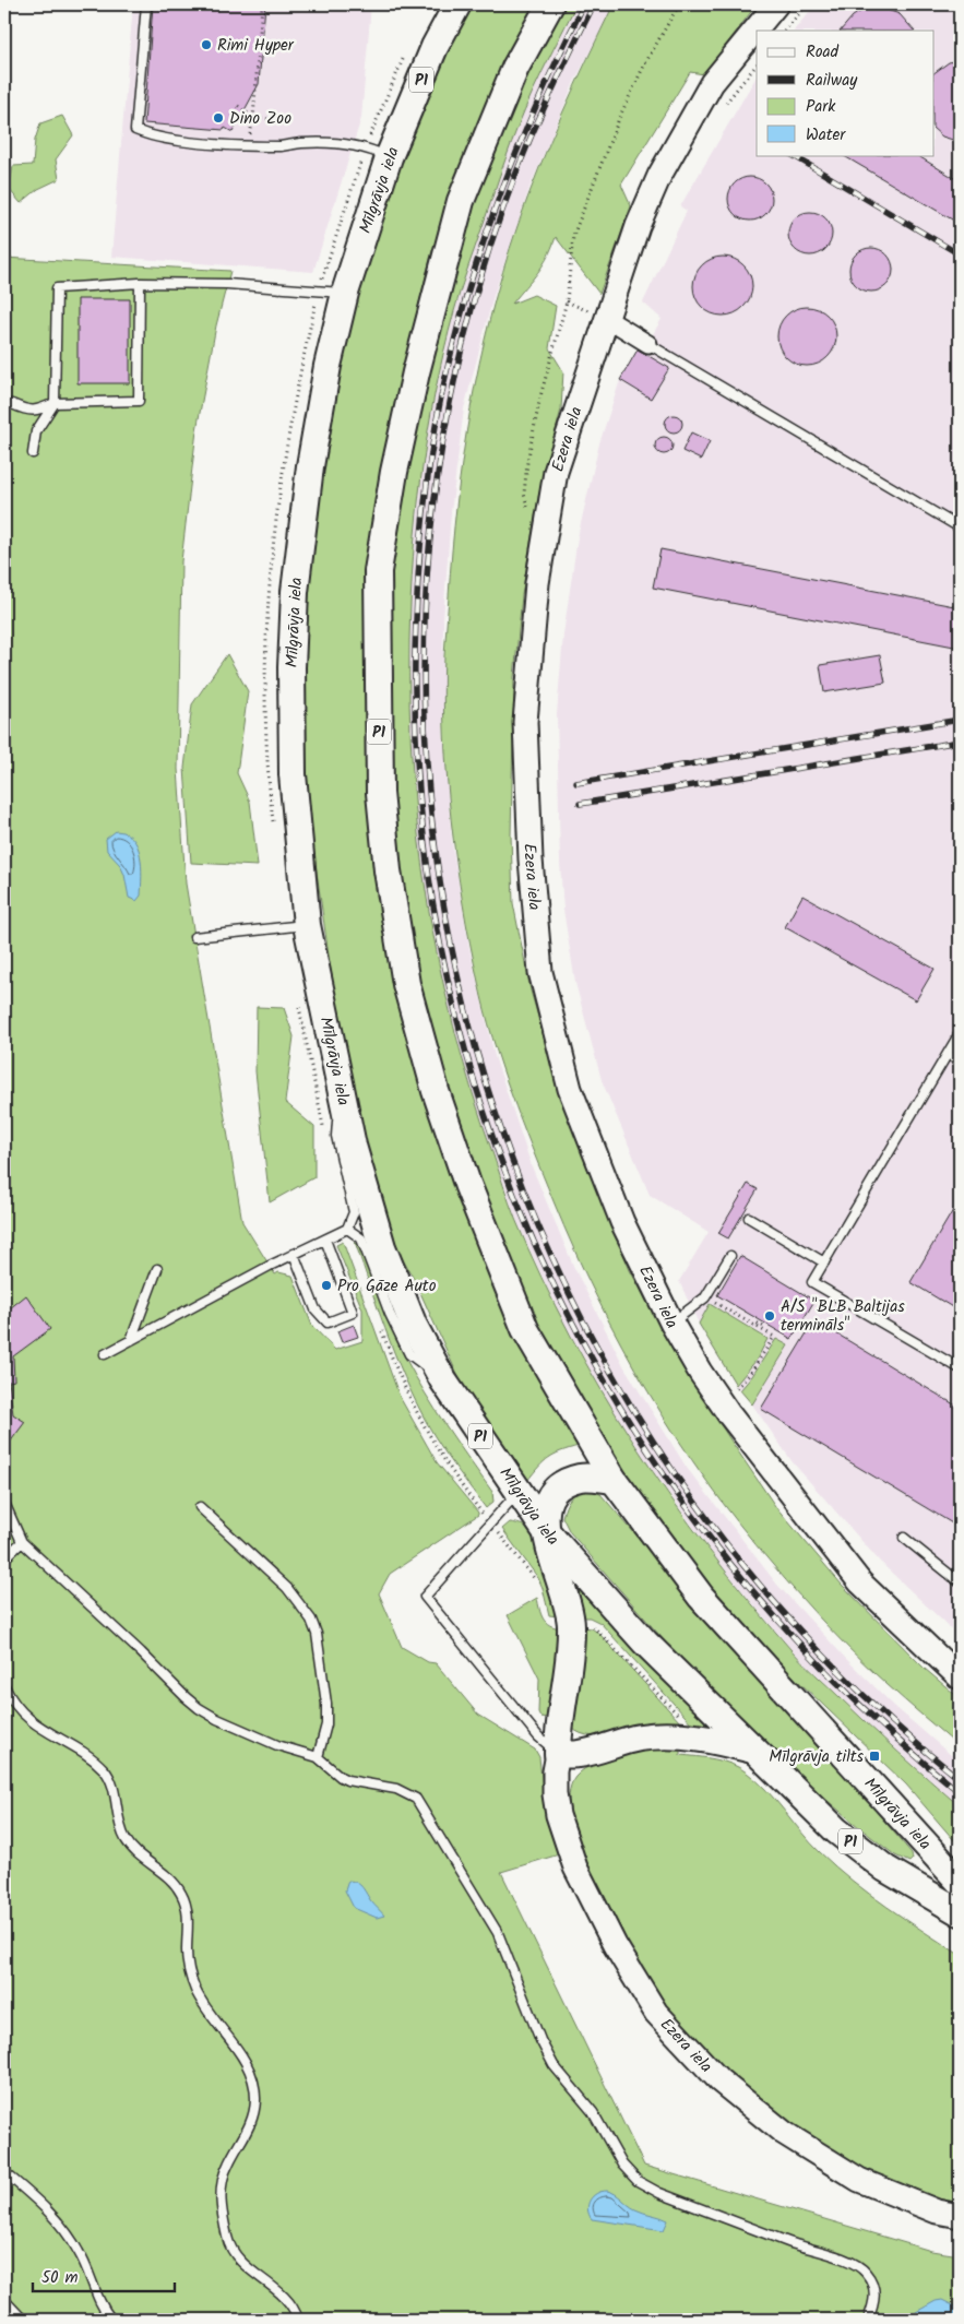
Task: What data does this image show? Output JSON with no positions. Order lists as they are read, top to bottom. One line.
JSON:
{"streets":{"main road":["P1","Mīlgrāvja iela"],"street":["Ezera iela"]},"places":{"other":["Rimi Hyper","Dino Zoo","Pro Gāze Auto","A/S \"BLB Baltijas termināls\""],"transit":["Mīlgrāvja tilts"]},"legend":["Road","Railway","Park","Water"],"scale_bar":"50 m"}
